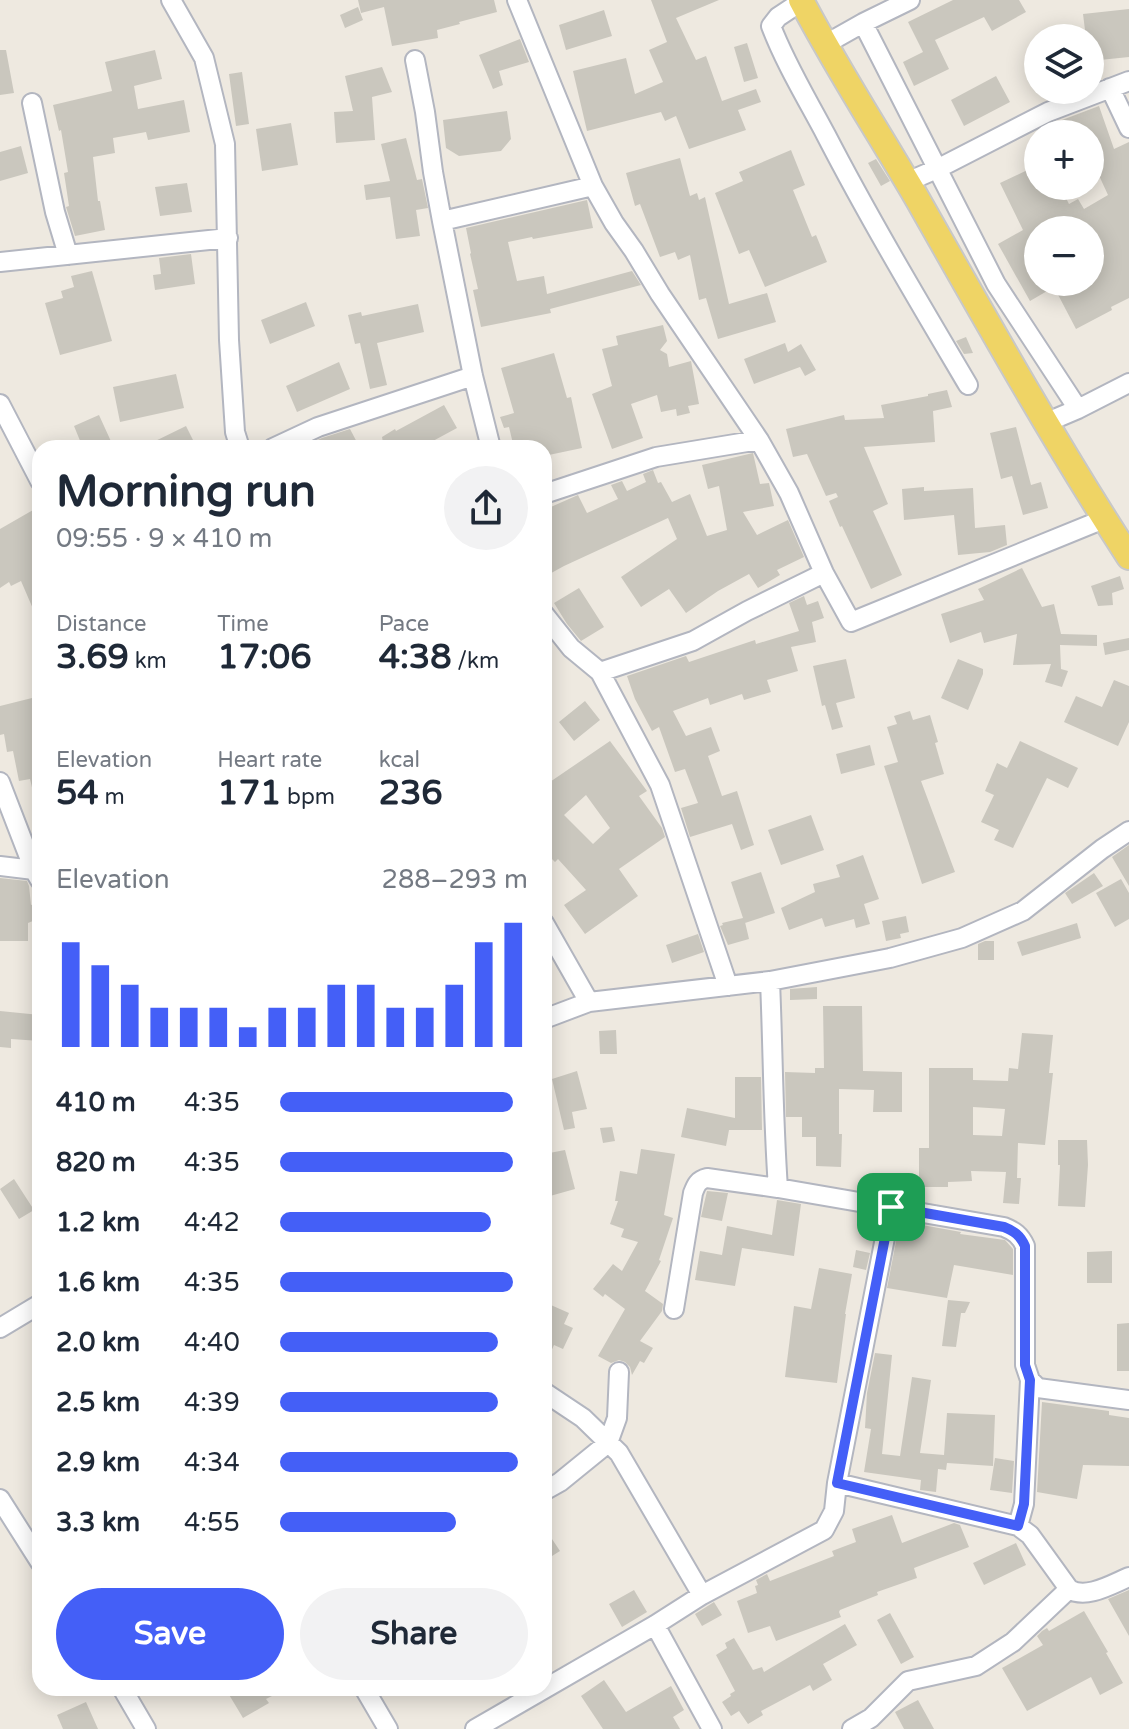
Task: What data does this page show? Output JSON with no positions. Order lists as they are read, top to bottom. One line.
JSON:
{"page":{"map_buttons":["+","−"],"heading":["Morning run","09:55 · 9 × 410 m"],"stats":[["Distance","3.69 km"],["Time","17:06"],["Pace","4:38 /km"],["Elevation","54 m"],["Heart rate","171 bpm"],["kcal","236"]],"chart":["Elevation","288–293 m"],"list":[{"name":"410 m","note":"4:35"},{"name":"820 m","note":"4:35"},{"name":"1.2 km","note":"4:42"},{"name":"1.6 km","note":"4:35"},{"name":"2.0 km","note":"4:40"},{"name":"2.5 km","note":"4:39"},{"name":"2.9 km","note":"4:34"},{"name":"3.3 km","note":"4:55"}],"buttons":["Save","Share"]}}
